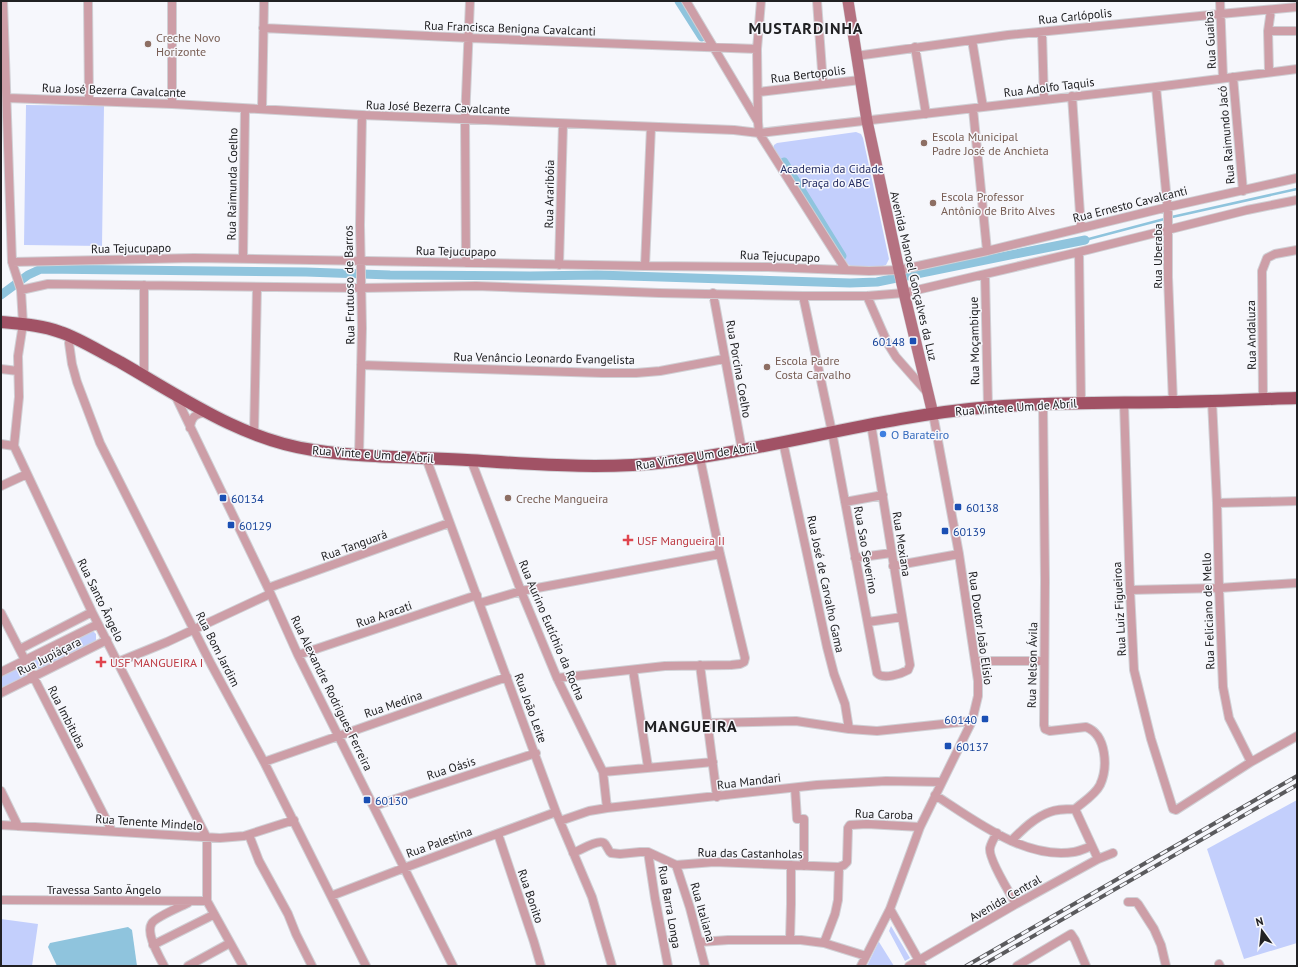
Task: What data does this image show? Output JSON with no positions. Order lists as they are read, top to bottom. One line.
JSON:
{"streets":{"main road":["Avenida Manoel Gonçalves da Luz","Rua Vinte e Um de Abril"],"street":["Rua Carlópolis","Rua Francisca Benigna Cavalcanti","Rua Guaíba","Rua Bertopolis","Rua Adolfo Taquis","Rua José Bezerra Cavalcante","Rua Raimundo Jacó","Rua Raimunda Coelho","Rua Araribóia","Rua Ernesto Cavalcanti","Rua Tejucupapo","Rua Uberaba","Rua Frutuoso de Barros","Rua Andaluza","Rua Moçambique","Rua Venâncio Leonardo Evangelista","Rua Porcina Coelho","Rua Mexiana","Rua Tanguará","Rua Sao Severino","Rua José de Carvalho Gama","Rua Santo Ângelo","Rua Luiz Figueiroa","Rua Feliciano de Mello","Rua Aracati","Rua Doutor João Elísio","Rua Aurino Eutíchio da Rocha","Rua Bom Jardim","Rua Jupiáçara","Rua Nelson Ávila","Rua Alexandre Rodrigues Ferreira","Rua Medina","Rua João Leite","Rua Imbituba","Rua Oásis","Rua Mandari","Rua Caroba","Rua Tenente Mindelo","Rua Palestina","Rua das Castanholas","Travessa Santo Ângelo","Rua Bonito","Avenida Central","Rua Barra Longa","Rua Italiana"]},"crossings":[["Rua Carlópolis","Rua Guaíba"],["Rua Carlópolis","Avenida Manoel Gonçalves da Luz"],["Rua Guaíba","Rua Adolfo Taquis"],["Rua Bertopolis","Avenida Manoel Gonçalves da Luz"],["Rua Adolfo Taquis","Rua José Bezerra Cavalcante"],["Rua Adolfo Taquis","Rua Raimundo Jacó"],["Rua Adolfo Taquis","Rua Uberaba"],["Rua Adolfo Taquis","Avenida Manoel Gonçalves da Luz"],["Rua José Bezerra Cavalcante","Rua Raimunda Coelho"],["Rua José Bezerra Cavalcante","Rua Araribóia"],["Rua José Bezerra Cavalcante","Avenida Manoel Gonçalves da Luz"],["Rua José Bezerra Cavalcante","Rua Frutuoso de Barros"],["Rua José Bezerra Cavalcante","Rua Santo Ângelo"],["Rua Raimundo Jacó","Rua Ernesto Cavalcanti"],["Rua Raimunda Coelho","Rua Tejucupapo"],["Rua Araribóia","Rua Tejucupapo"],["Rua Ernesto Cavalcanti","Rua Tejucupapo"],["Rua Ernesto Cavalcanti","Rua Uberaba"],["Rua Ernesto Cavalcanti","Avenida Manoel Gonçalves da Luz"],["Rua Tejucupapo","Avenida Manoel Gonçalves da Luz"],["Rua Tejucupapo","Rua Frutuoso de Barros"],["Rua Tejucupapo","Rua Santo Ângelo"],["Rua Uberaba","Rua Vinte e Um de Abril"],["Avenida Manoel Gonçalves da Luz","Rua Vinte e Um de Abril"],["Avenida Manoel Gonçalves da Luz","Rua Doutor João Elísio"],["Rua Frutuoso de Barros","Rua Venâncio Leonardo Evangelista"],["Rua Frutuoso de Barros","Rua Vinte e Um de Abril"],["Rua Andaluza","Rua Vinte e Um de Abril"],["Rua Moçambique","Rua Vinte e Um de Abril"],["Rua Venâncio Leonardo Evangelista","Rua Porcina Coelho"],["Rua Porcina Coelho","Rua Vinte e Um de Abril"],["Rua Vinte e Um de Abril","Rua Mexiana"],["Rua Vinte e Um de Abril","Rua Sao Severino"],["Rua Vinte e Um de Abril","Rua José de Carvalho Gama"],["Rua Vinte e Um de Abril","Rua Santo Ângelo"],["Rua Vinte e Um de Abril","Rua Luiz Figueiroa"],["Rua Vinte e Um de Abril","Rua Feliciano de Mello"],["Rua Vinte e Um de Abril","Rua Doutor João Elísio"],["Rua Vinte e Um de Abril","Rua Aurino Eutíchio da Rocha"],["Rua Vinte e Um de Abril","Rua Bom Jardim"],["Rua Vinte e Um de Abril","Rua Nelson Ávila"],["Rua Vinte e Um de Abril","Rua Alexandre Rodrigues Ferreira"],["Rua Vinte e Um de Abril","Rua João Leite"],["Rua Mexiana","Rua Sao Severino"],["Rua Tanguará","Rua Santo Ângelo"],["Rua Tanguará","Rua Bom Jardim"],["Rua Tanguará","Rua Alexandre Rodrigues Ferreira"],["Rua Tanguará","Rua João Leite"],["Rua Santo Ângelo","Rua Jupiáçara"],["Rua Santo Ângelo","Rua Tenente Mindelo"],["Rua Santo Ângelo","Travessa Santo Ângelo"],["Rua Luiz Figueiroa","Rua Feliciano de Mello"],["Rua Aracati","Rua Aurino Eutíchio da Rocha"],["Rua Aracati","Rua Alexandre Rodrigues Ferreira"],["Rua Aracati","Rua João Leite"],["Rua Doutor João Elísio","Rua Mandari"],["Rua Doutor João Elísio","Rua Caroba"],["Rua Aurino Eutíchio da Rocha","Rua Mandari"],["Rua Bom Jardim","Rua Medina"],["Rua Bom Jardim","Rua Tenente Mindelo"],["Rua Bom Jardim","Rua Palestina"],["Rua Jupiáçara","Rua Imbituba"],["Rua Alexandre Rodrigues Ferreira","Rua Medina"],["Rua Alexandre Rodrigues Ferreira","Rua Oásis"],["Rua Alexandre Rodrigues Ferreira","Rua Palestina"],["Rua Medina","Rua João Leite"],["Rua João Leite","Rua Oásis"],["Rua João Leite","Rua Mandari"],["Rua João Leite","Rua Palestina"],["Rua Imbituba","Rua Tenente Mindelo"],["Rua Caroba","Rua das Castanholas"],["Rua Palestina","Rua Bonito"],["Rua das Castanholas","Rua Italiana"]],"districts":["MUSTARDINHA","MANGUEIRA"],"parks":["Academia da Cidade - Praça do ABC"],"places":{"other":["Creche Novo Horizonte","Escola Municipal Padre José de Anchieta","Escola Professor Antônio de Brito Alves","Escola Padre Costa Carvalho","O Barateiro","Creche Mangueira"],"transit":["60148","60134","60138","60129","60139","60140","60137","60130"],"health":["USF Mangueira II","USF MANGUEIRA I"]},"north":"top"}
